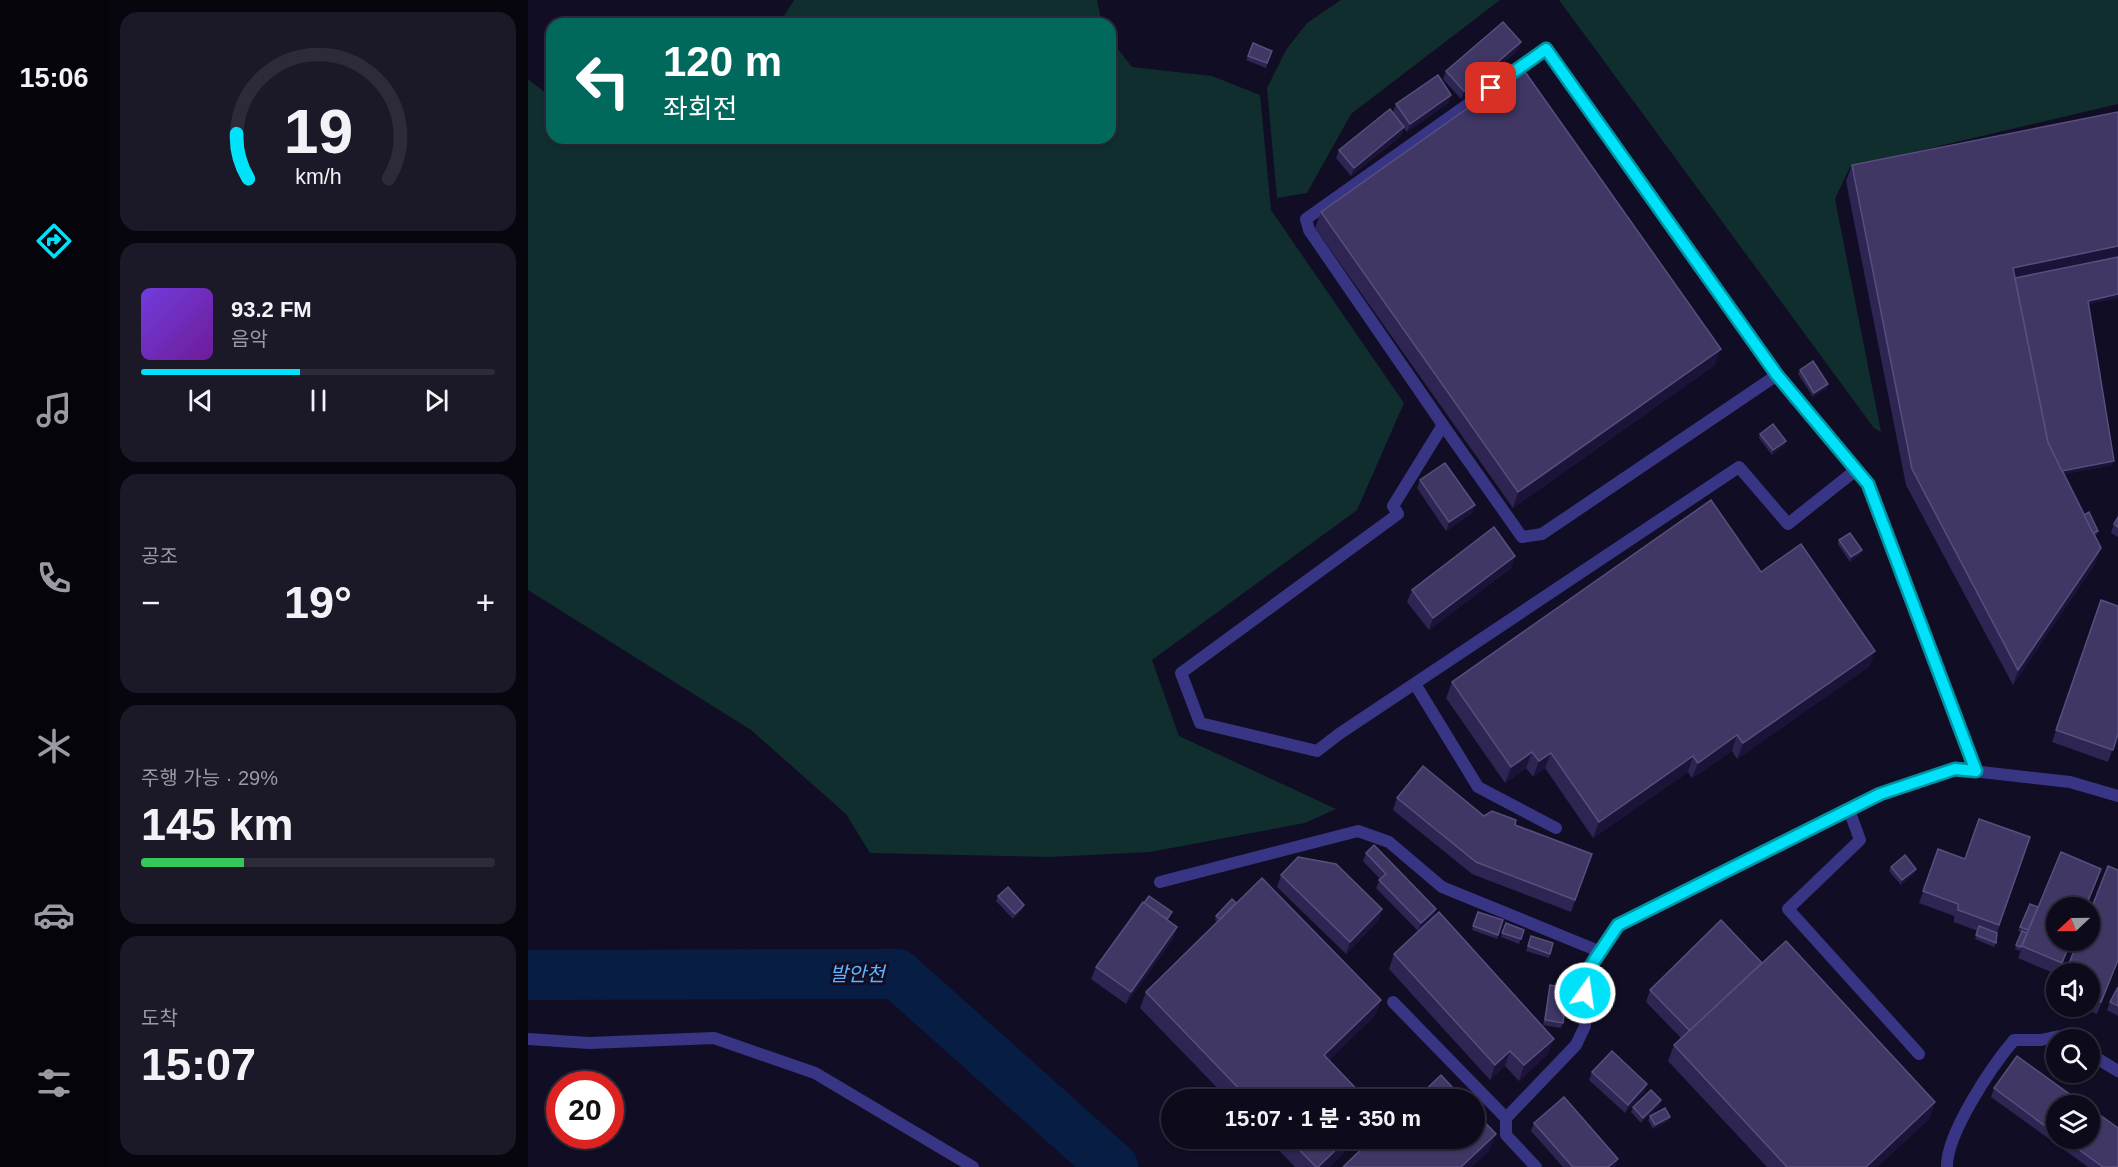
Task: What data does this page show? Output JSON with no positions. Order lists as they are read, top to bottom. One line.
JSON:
{"water":["발안천"],"north":"left","page":{"tabs":"15:06","turn":["120 m","좌회전"],"song":["93.2 FM","음악"],"tile":["공조",["주행 가능 · 29%","145 km"],["도착","15:07"]],"heat":["−","19°","+"],"limit":"20","trip":"15:07 · 1 분 · 350 m","gauge":["19","km/h"]}}
